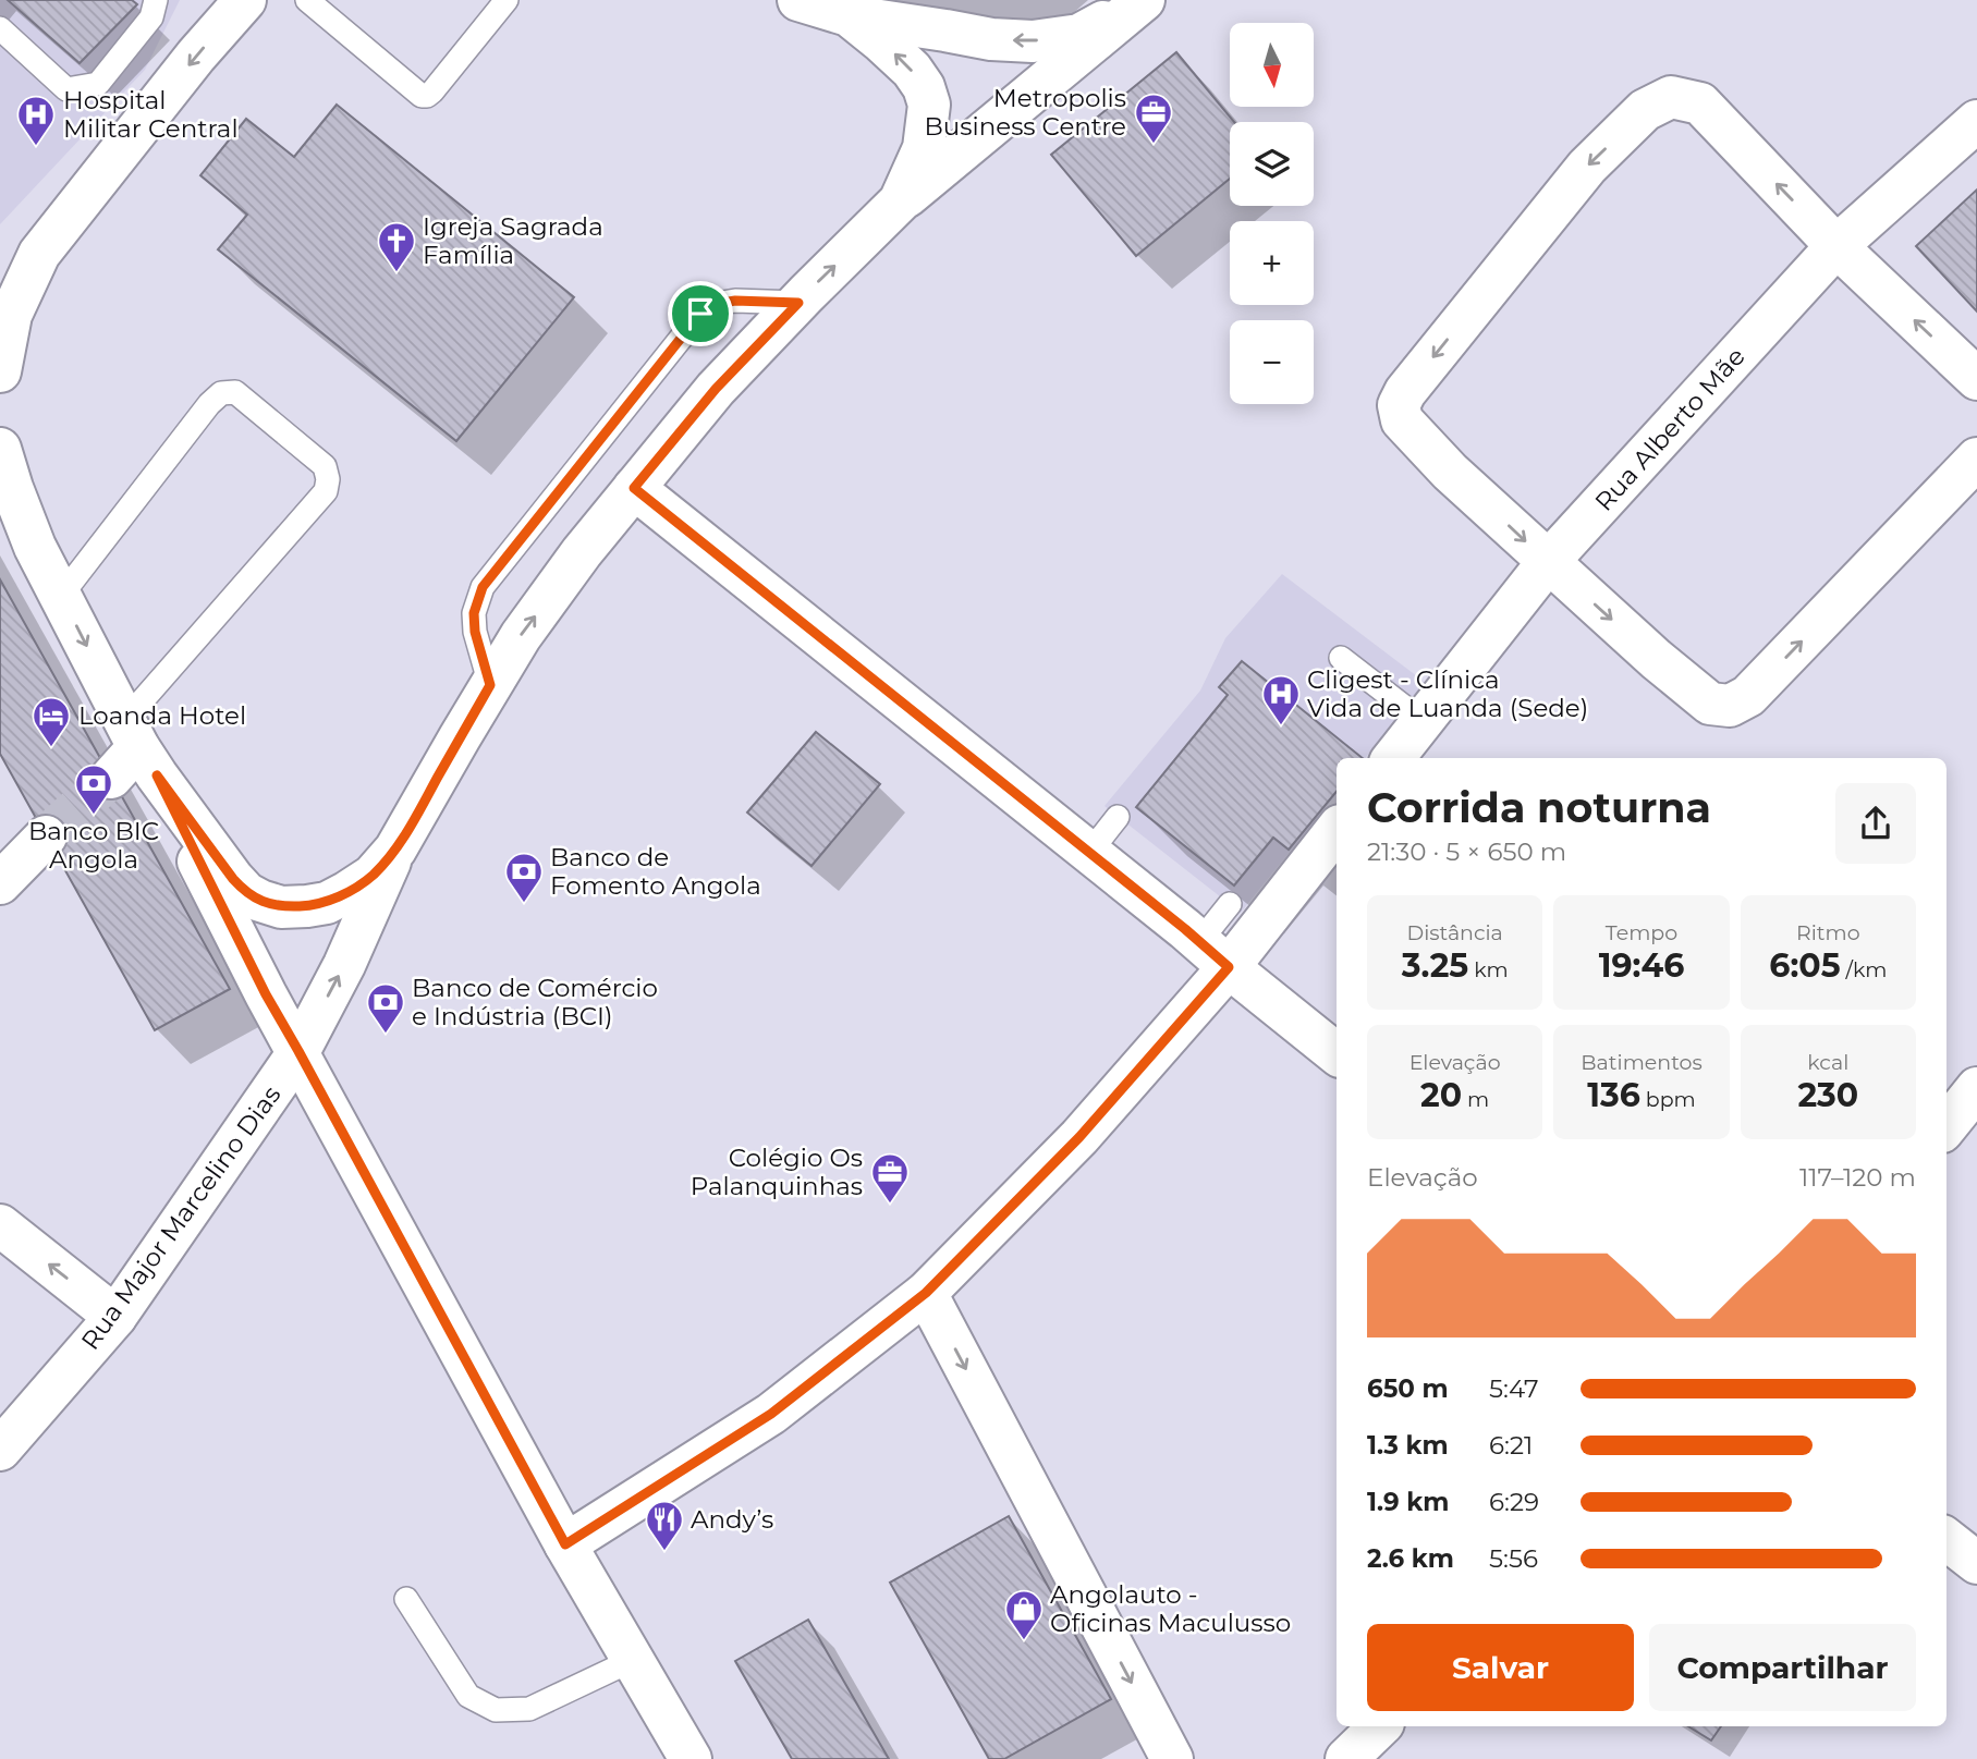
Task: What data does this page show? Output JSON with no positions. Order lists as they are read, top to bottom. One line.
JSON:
{"streets":{"street":["Rua Alberto Mãe","Rua Major Marcelino Dias"]},"places":{"office":["Metropolis Business Centre","Colégio Os Palanquinhas"],"hospital":["Hospital Militar Central","Cligest - Clínica Vida de Luanda (Sede)"],"church":["Igreja Sagrada Família"],"hotel":["Loanda Hotel"],"bank":["Banco BIC Angola","Banco de Fomento Angola","Banco de Comércio e Indústria (BCI)"],"restaurant":["Andy’s"],"shop":["Angolauto - Oficinas Maculusso"]},"north":"bottom","page":{"map_buttons":["+","−"],"heading":["Corrida noturna","21:30 · 5 × 650 m"],"stats":[["Distância","3.25 km"],["Tempo","19:46"],["Ritmo","6:05 /km"],["Elevação","20 m"],["Batimentos","136 bpm"],["kcal","230"]],"chart":["Elevação","117–120 m"],"list":[{"name":"650 m","note":"5:47"},{"name":"1.3 km","note":"6:21"},{"name":"1.9 km","note":"6:29"},{"name":"2.6 km","note":"5:56"}],"buttons":["Salvar","Compartilhar"]}}
